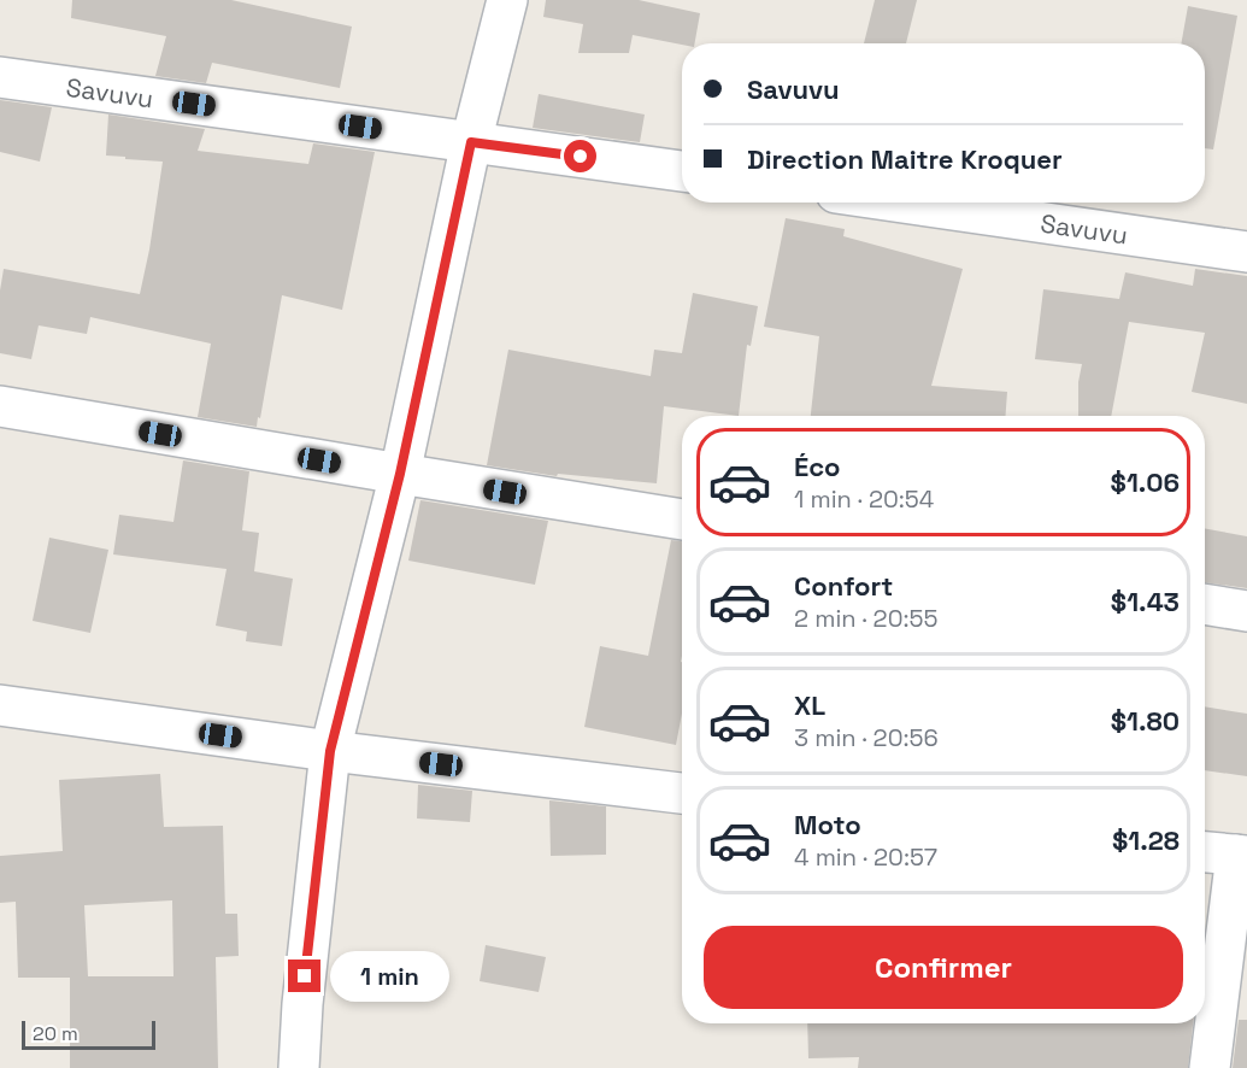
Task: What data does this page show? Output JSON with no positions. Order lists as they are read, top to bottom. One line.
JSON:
{"streets":{"street":["Savuvu"]},"scale_bar":"20 m","page":{"banner":["Savuvu","Direction Maitre Kroquer"],"list":[{"name":"Éco","note":"1 min · 20:54","value":"$1.06"},{"name":"Confort","note":"2 min · 20:55","value":"$1.43"},{"name":"XL","note":"3 min · 20:56","value":"$1.80"},{"name":"Moto","note":"4 min · 20:57","value":"$1.28"}],"buttons":"Confirmer","bubble":"1 min","scale":"20 m"}}
